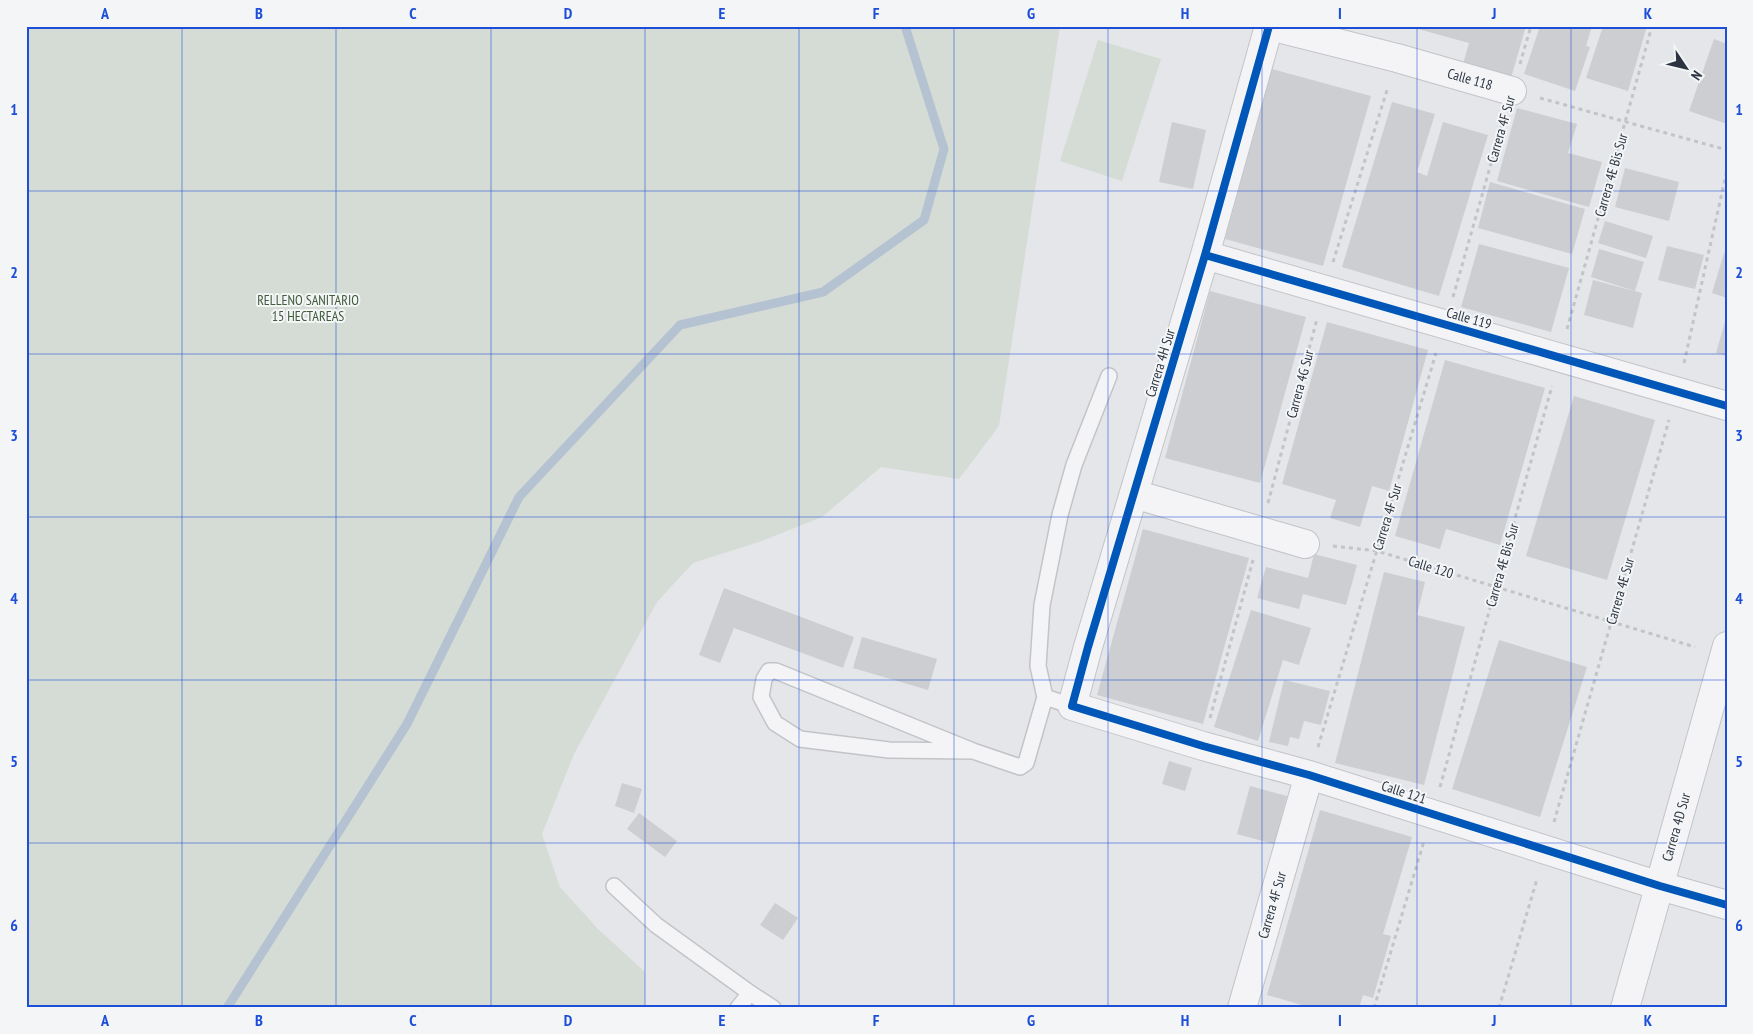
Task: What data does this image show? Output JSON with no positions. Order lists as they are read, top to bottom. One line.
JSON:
{"streets":{"street":["Calle 118","Carrera 4F Sur","Calle 119","Carrera 4H Sur","Calle 121","Carrera 4D Sur"],"path":["Carrera 4E Bis Sur","Carrera 4G Sur","Calle 120","Carrera 4E Sur"]},"crossings":[["Calle 118","Carrera 4F Sur"],["Calle 118","Carrera 4H Sur"],["Calle 118","Carrera 4G Sur"],["Carrera 4F Sur","Calle 119"],["Carrera 4F Sur","Calle 120"],["Carrera 4F Sur","Calle 121"],["Carrera 4E Bis Sur","Calle 119"],["Carrera 4E Bis Sur","Calle 120"],["Carrera 4E Bis Sur","Calle 121"],["Calle 119","Carrera 4H Sur"],["Calle 119","Carrera 4G Sur"],["Calle 119","Carrera 4E Sur"],["Carrera 4H Sur","Calle 121"],["Carrera 4G Sur","Calle 121"],["Calle 120","Carrera 4E Sur"],["Calle 120","Carrera 4D Sur"],["Carrera 4E Sur","Calle 121"],["Calle 121","Carrera 4D Sur"]],"parks":["RELLENO SANITARIO 15 HECTAREAS"],"north":"bottom right","grid":{"columns":["A","B","C","D","E","F","G","H","I","J","K"],"rows":["1","2","3","4","5","6"]}}
